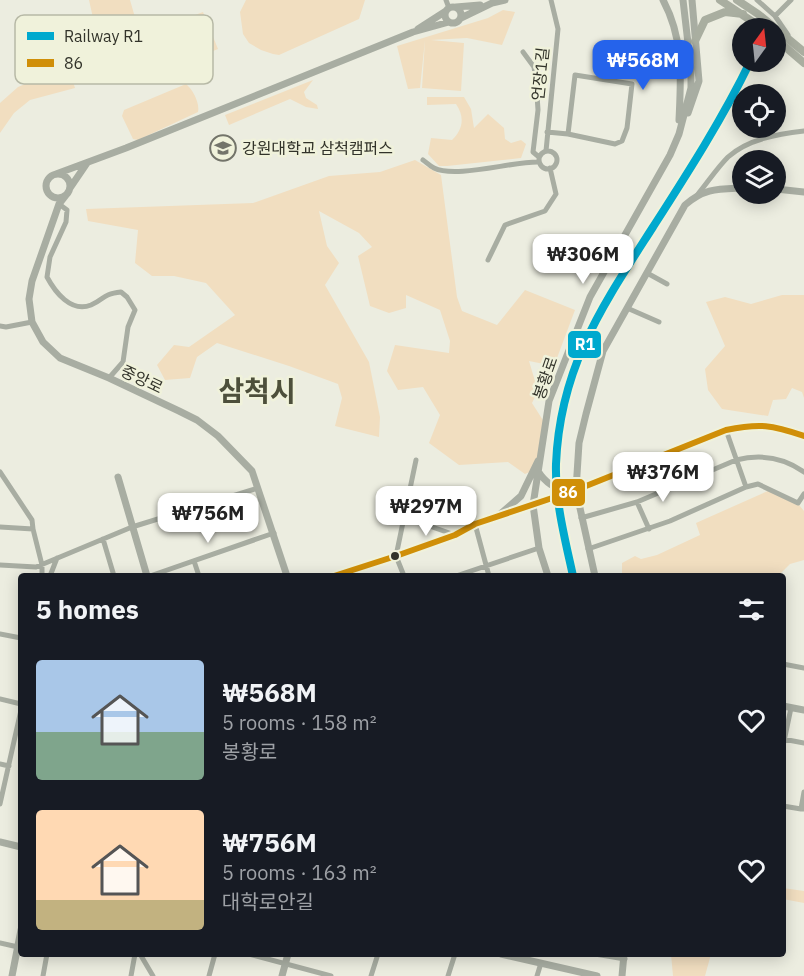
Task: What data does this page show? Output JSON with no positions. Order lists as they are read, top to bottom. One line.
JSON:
{"streets":{"street":["언장1길","봉황로","중앙로"]},"districts":["삼척시"],"places":{"school or university":["강원대학교 삼척캠퍼스"]},"lines":["rail line R1","transit line 86"],"legend":["Railway R1","86"],"north":"top","page":{"price":["₩568M","₩306M","₩376M","₩297M","₩756M"],"heading":"5 homes","list":[{"name":"₩568M","note":"5 rooms · 158 m² · 봉황로"},{"name":"₩756M","note":"5 rooms · 163 m² · 대학로안길"}]}}
